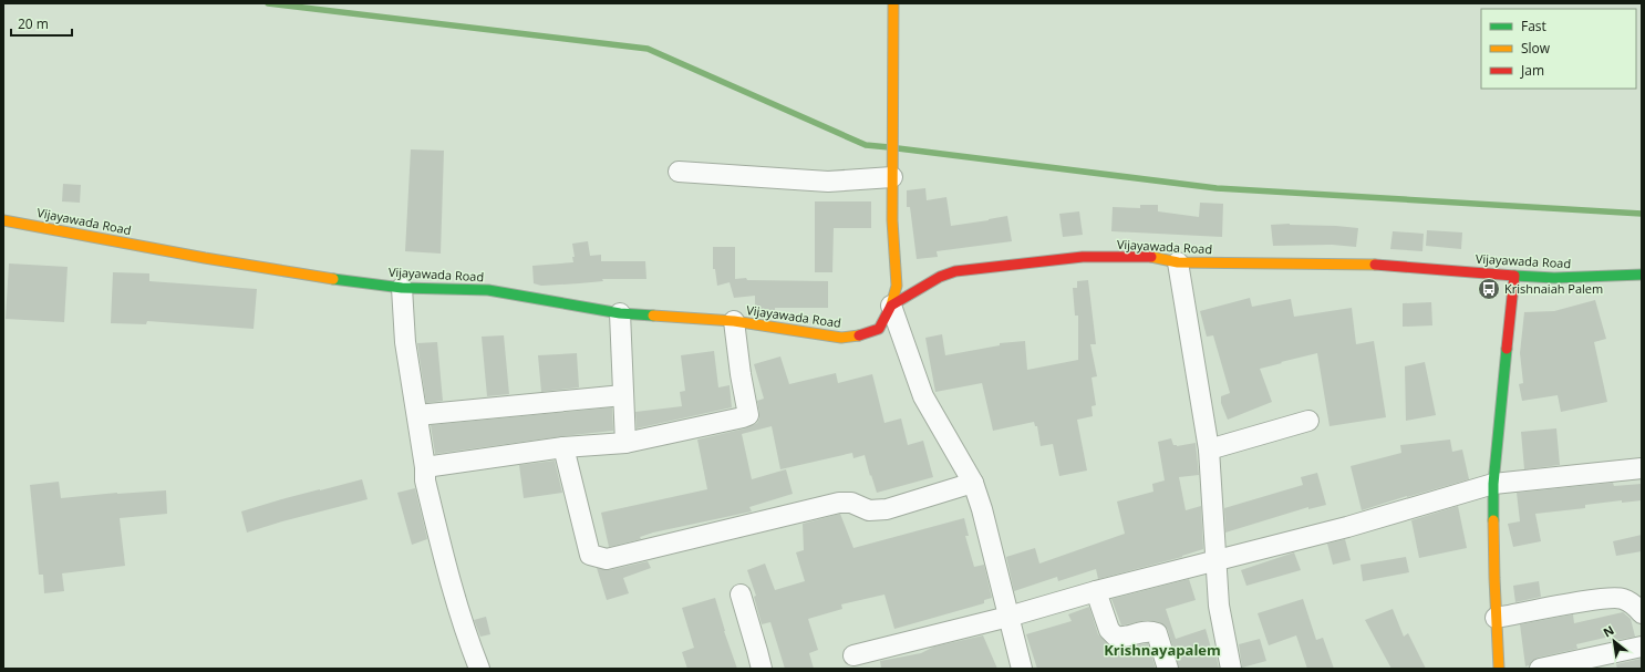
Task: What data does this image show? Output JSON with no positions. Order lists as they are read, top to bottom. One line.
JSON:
{"streets":{"main road":["Vijayawada Road"]},"districts":["Krishnayapalem"],"places":{"bus stop":["Krishnaiah Palem"]},"legend":["Fast","Slow","Jam"],"scale_bar":"20 m","north":"top left"}
